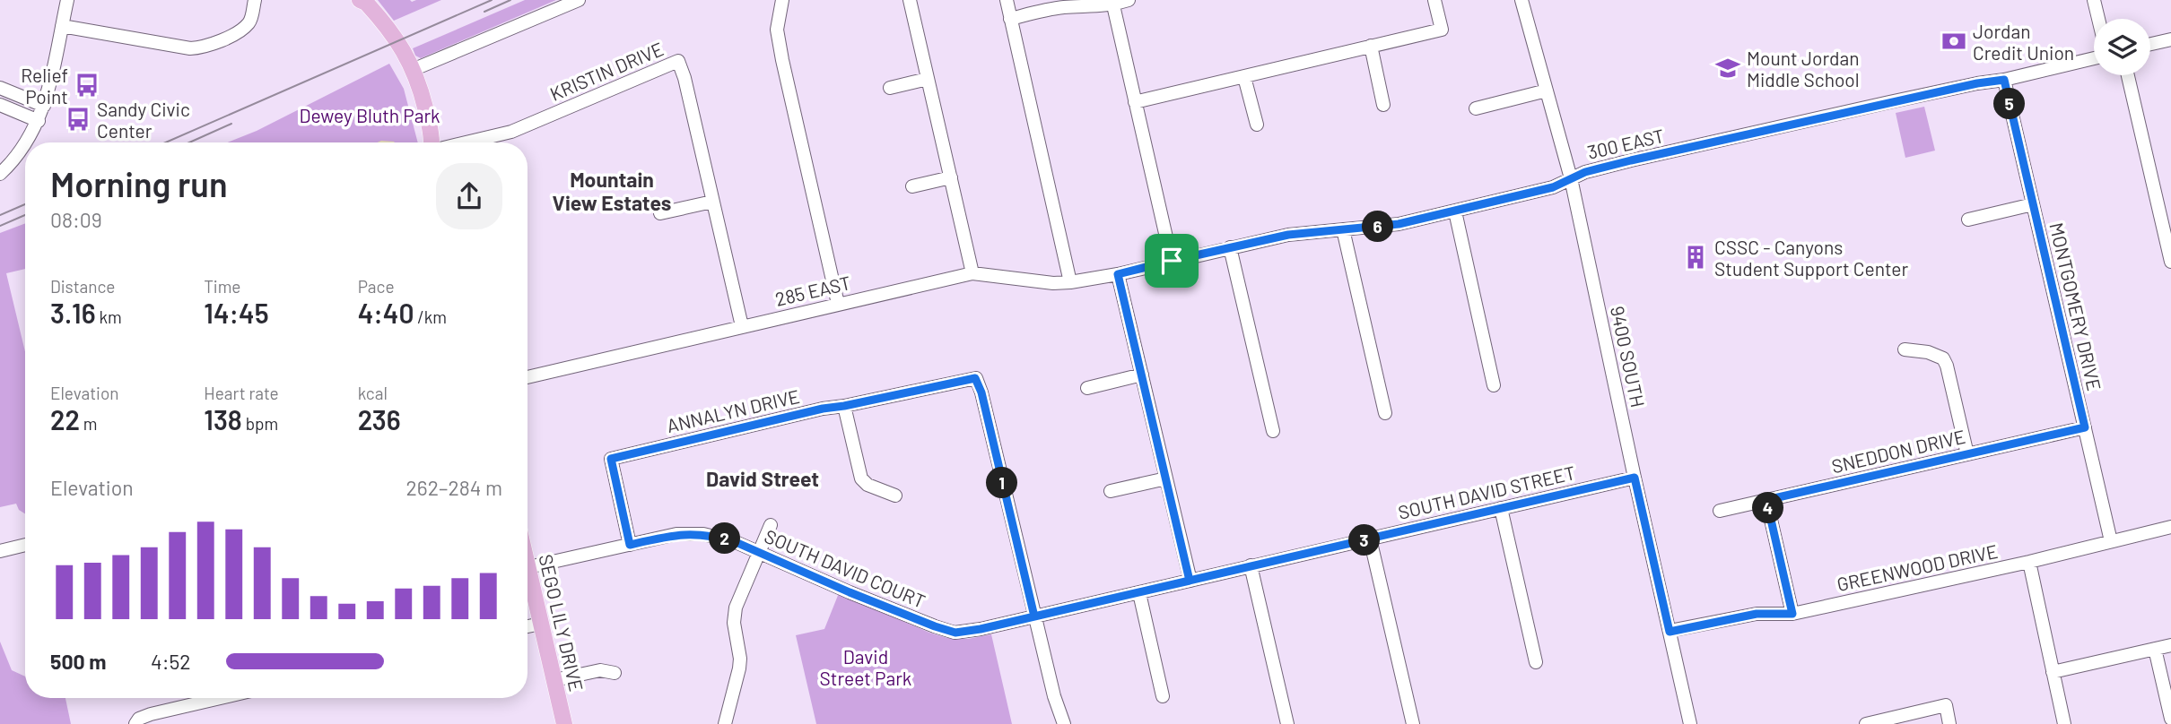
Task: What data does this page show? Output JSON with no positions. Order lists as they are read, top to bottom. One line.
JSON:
{"streets":{"main road":["SEGO LILY DRIVE"],"street":["KRISTIN DRIVE","300 EAST","285 EAST","MONTGOMERY DRIVE","9400 SOUTH","ANNALYN DRIVE","SNEDDON DRIVE","SOUTH DAVID STREET","GREENWOOD DRIVE","SOUTH DAVID COURT"]},"crossings":[["KRISTIN DRIVE","285 EAST"],["300 EAST","285 EAST"],["300 EAST","MONTGOMERY DRIVE"],["300 EAST","9400 SOUTH"],["MONTGOMERY DRIVE","SNEDDON DRIVE"],["MONTGOMERY DRIVE","GREENWOOD DRIVE"],["9400 SOUTH","SOUTH DAVID STREET"],["9400 SOUTH","GREENWOOD DRIVE"],["ANNALYN DRIVE","SOUTH DAVID STREET"],["ANNALYN DRIVE","SOUTH DAVID COURT"],["SOUTH DAVID STREET","SOUTH DAVID COURT"]],"districts":["Mountain View Estates","David Street"],"parks":["Dewey Bluth Park","David Street Park"],"places":{"bank":["Jordan Credit Union"],"school or university":["Mount Jordan Middle School"],"bus stop":["Relief Point","Sandy Civic Center"],"building":["CSSC - Canyons Student Support Center"]},"page":{"pins":["5","6","1","4","2","3"],"heading":["Morning run","08:09"],"stats":[["Distance","3.16 km"],["Time","14:45"],["Pace","4:40 /km"],["Elevation","22 m"],["Heart rate","138 bpm"],["kcal","236"]],"chart":["Elevation","262–284 m"],"list":[{"name":"500 m","note":"4:52"}]}}
